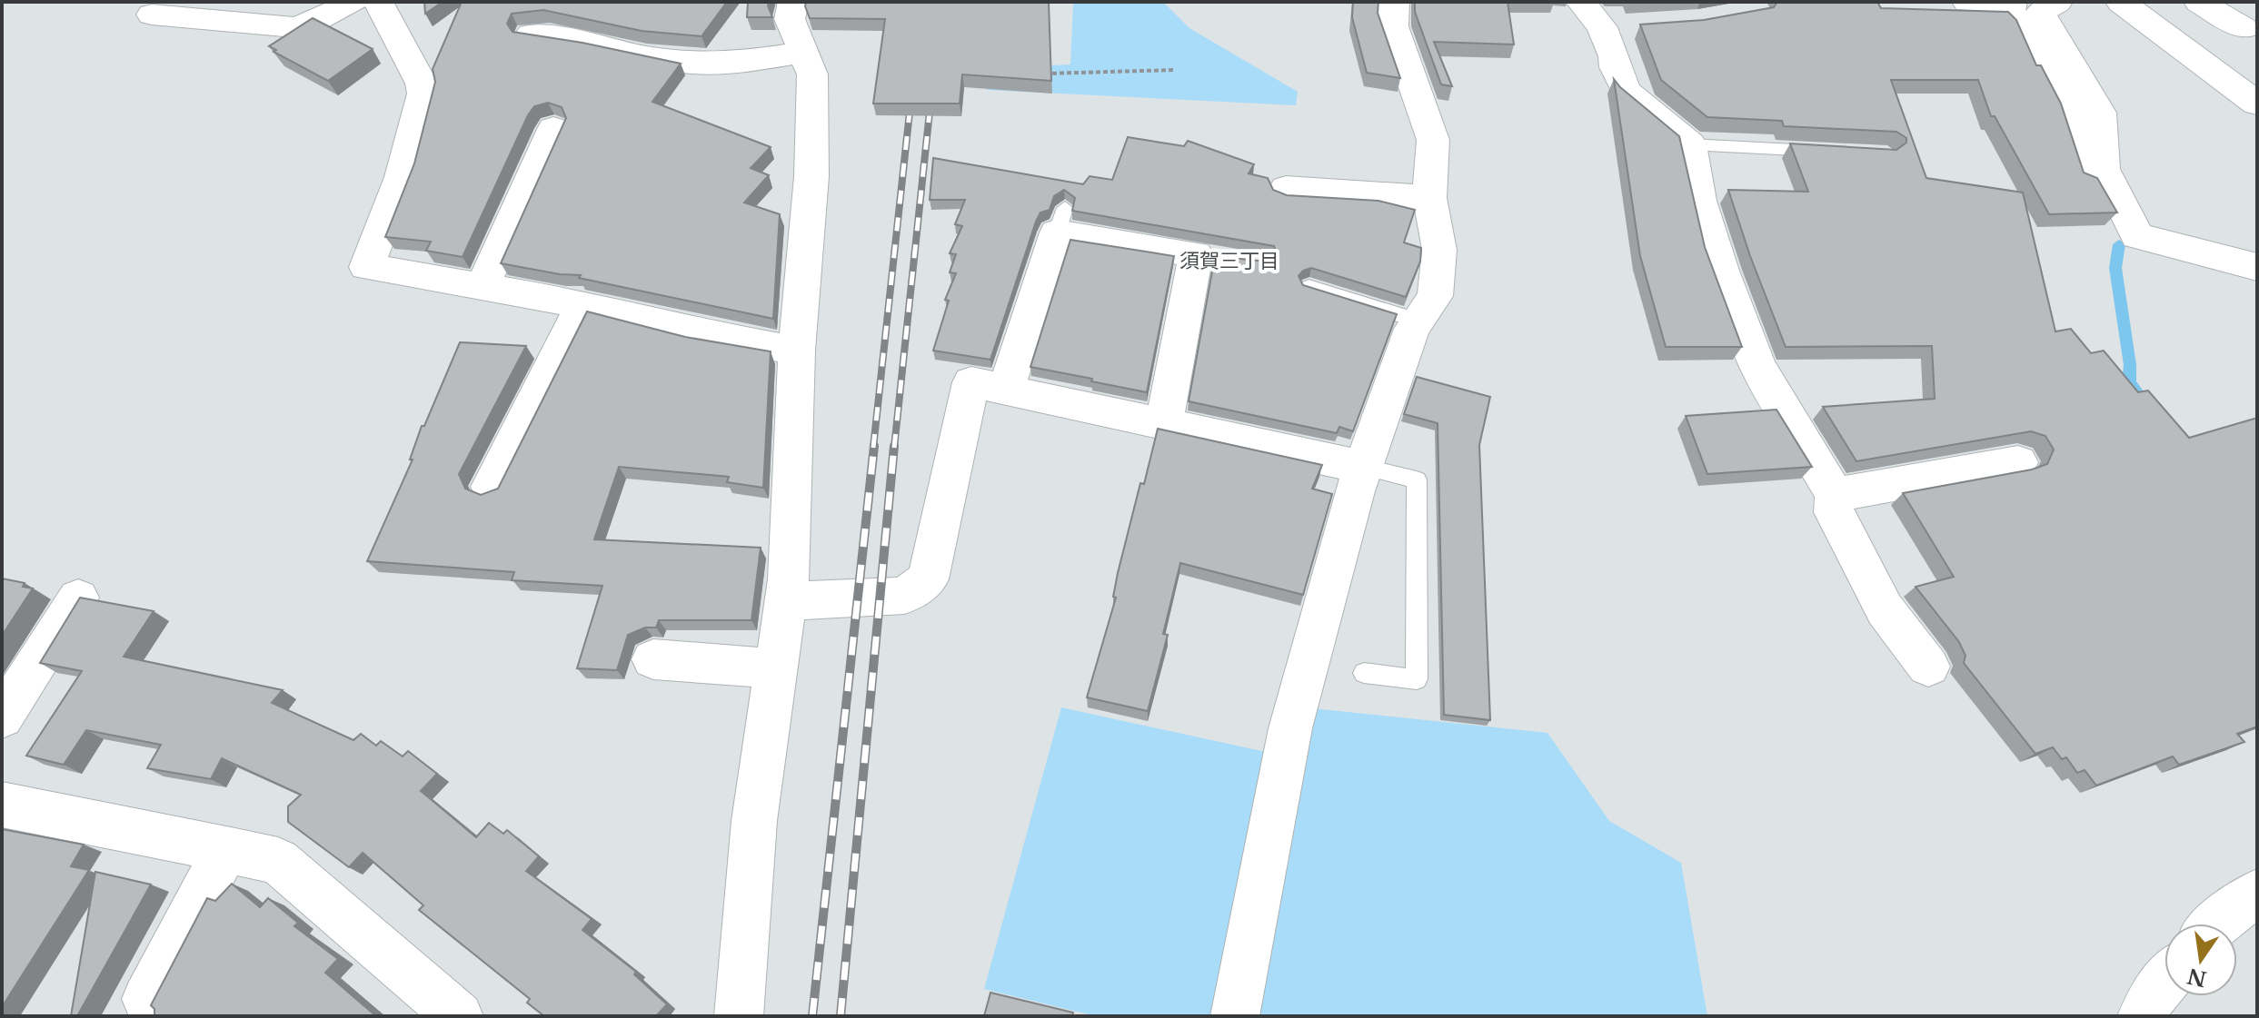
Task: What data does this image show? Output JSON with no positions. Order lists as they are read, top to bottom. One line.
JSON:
{"districts":["須賀三丁目"],"north":"bottom"}
